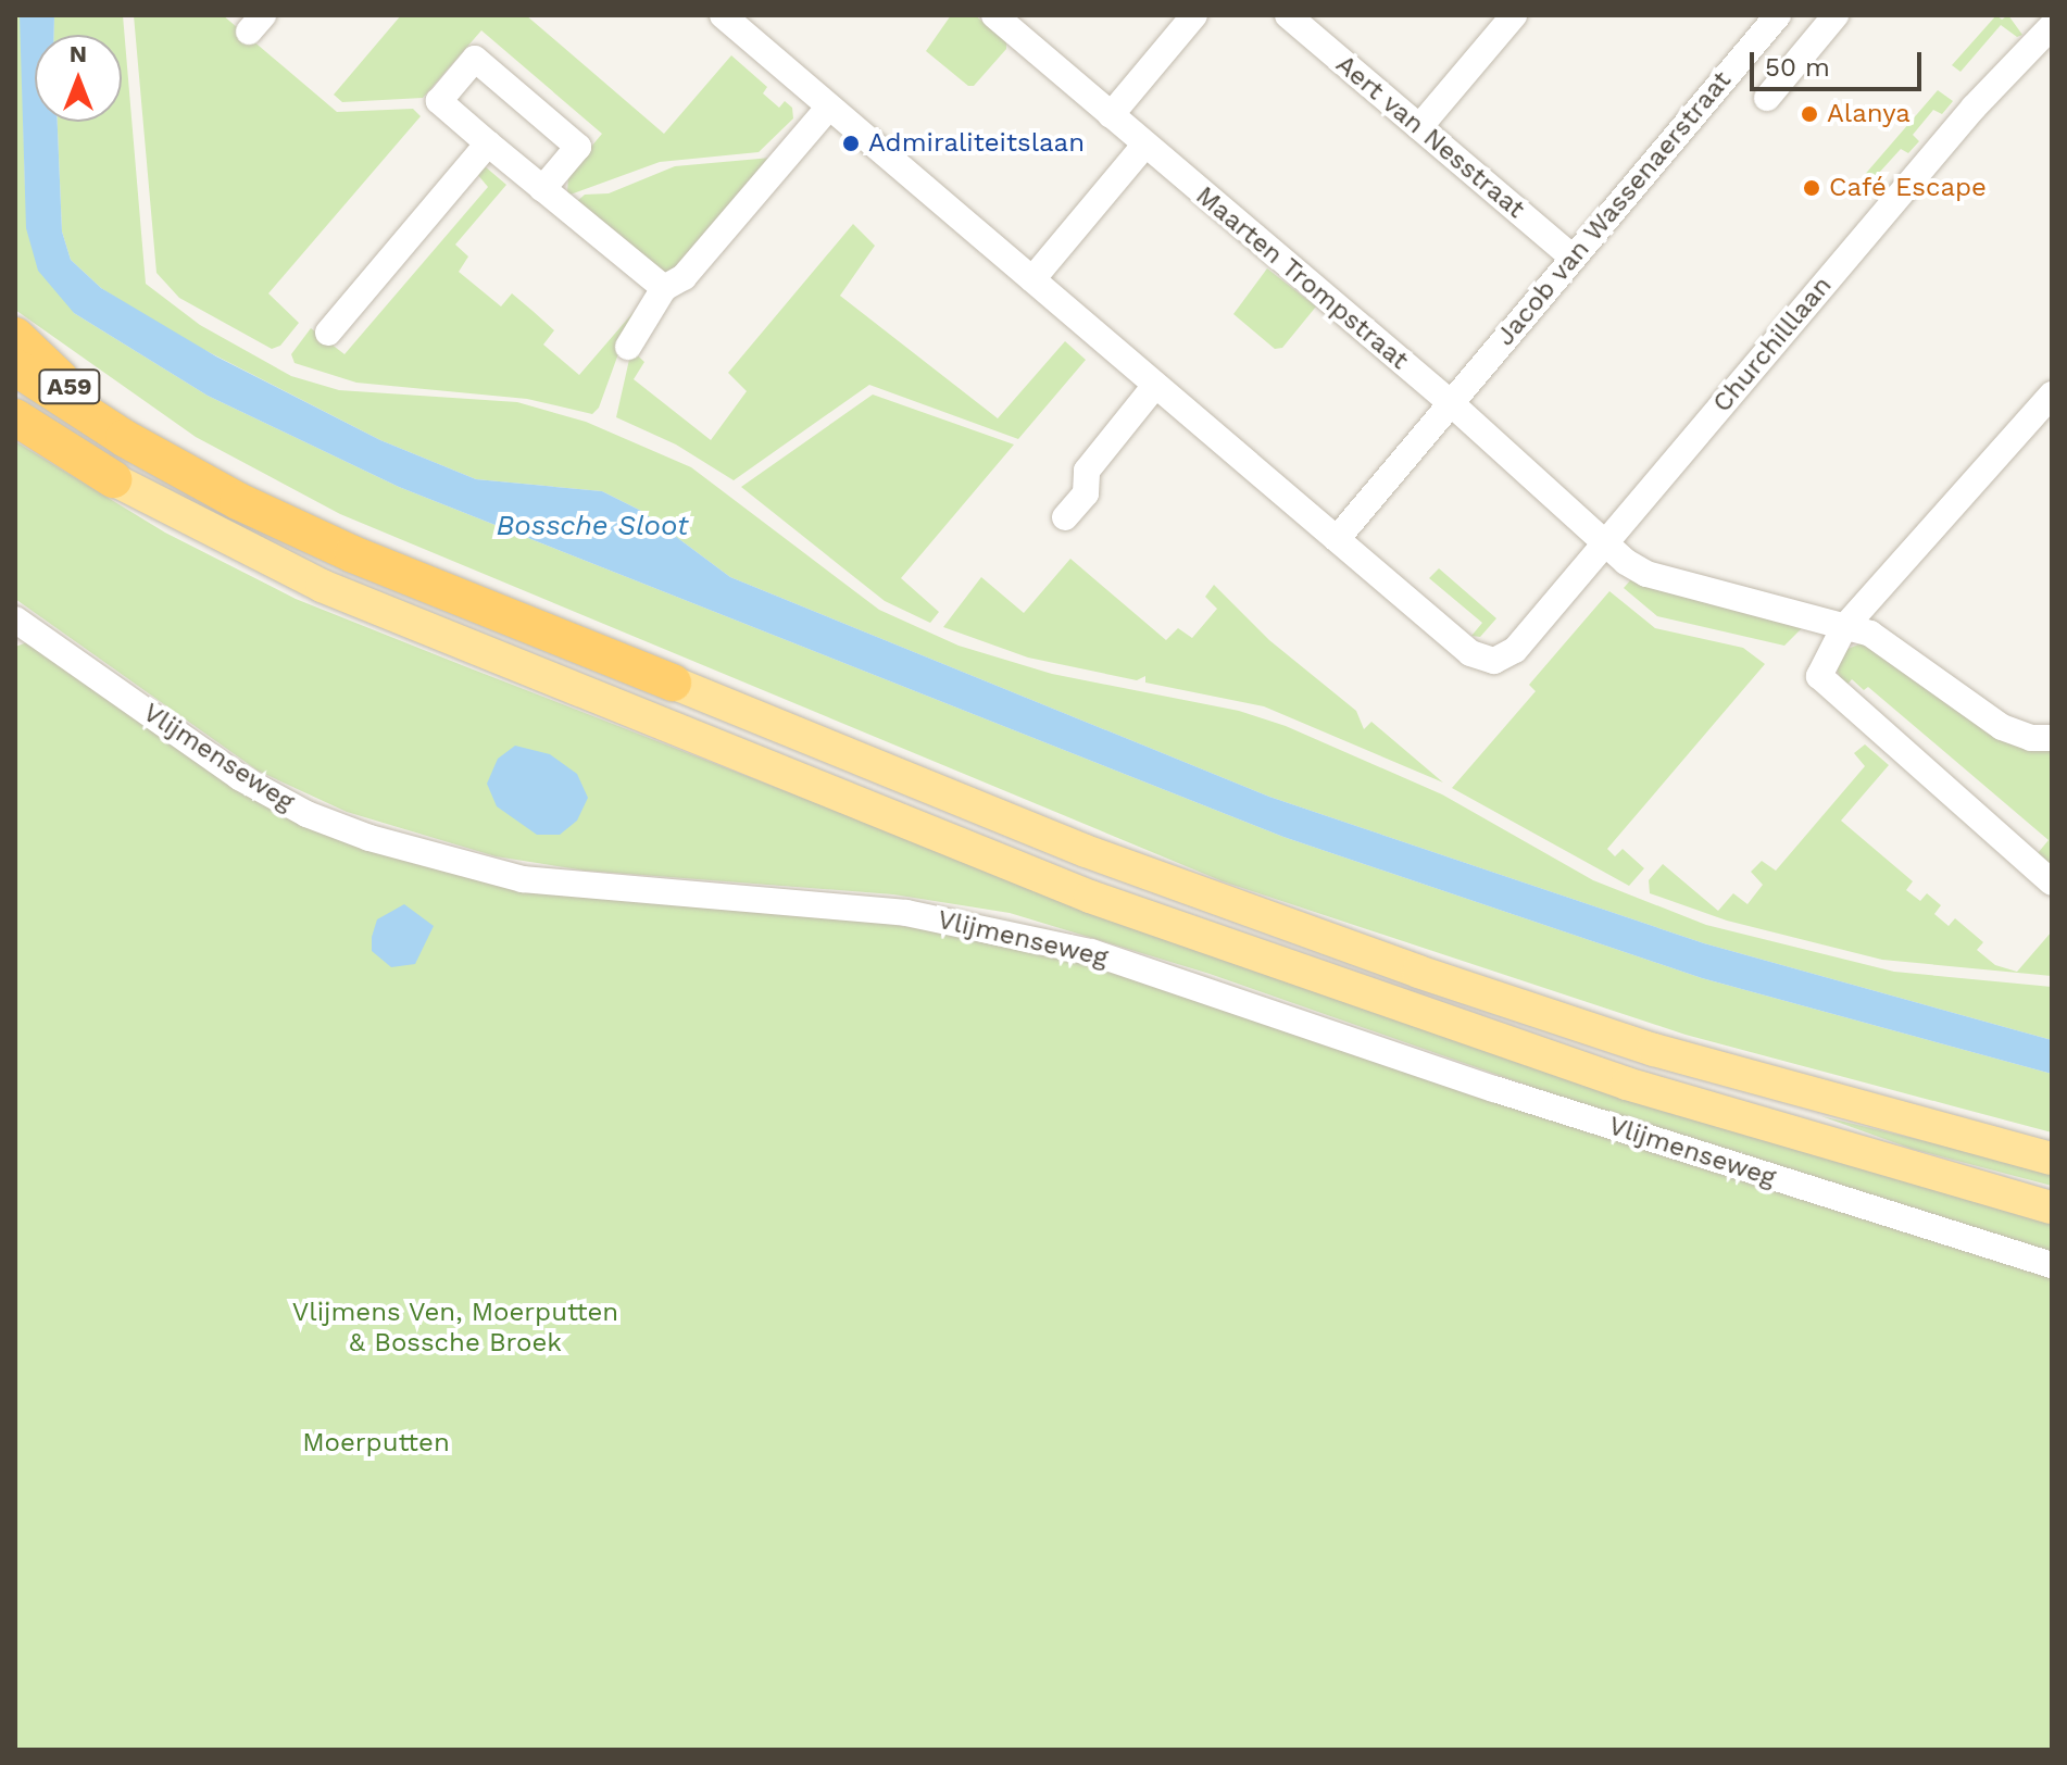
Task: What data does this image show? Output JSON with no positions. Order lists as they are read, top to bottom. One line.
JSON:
{"streets":{"highway":["A59"],"main road":["Vlijmenseweg"],"street":["Aert van Nesstraat","Jacob van Wassenaerstraat","Maarten Trompstraat","Churchilllaan"]},"crossings":[["Aert van Nesstraat","Jacob van Wassenaerstraat"],["Jacob van Wassenaerstraat","Maarten Trompstraat"],["Jacob van Wassenaerstraat","Churchilllaan"],["Maarten Trompstraat","Churchilllaan"],["A59","Vlijmenseweg"]],"water":["Bossche Sloot"],"parks":["Vlijmens Ven, Moerputten & Bossche Broek","Moerputten"],"places":["Alanya","Admiraliteitslaan","Café Escape"],"scale_bar":"50 m","north":"top"}
